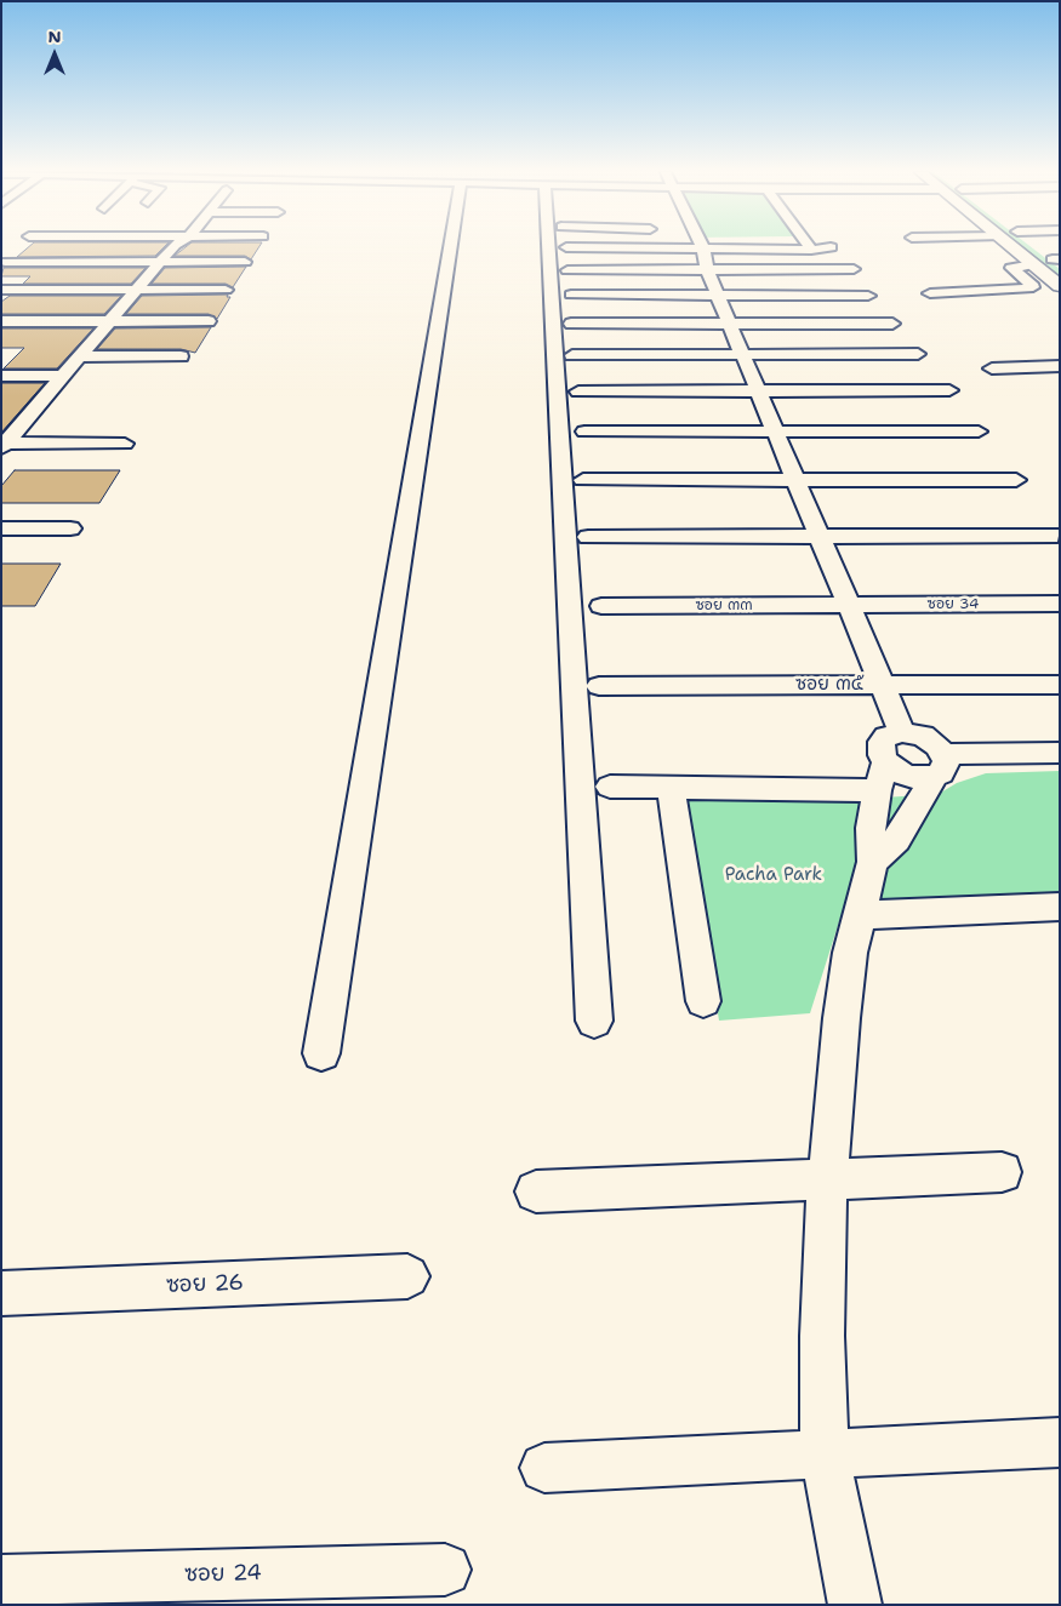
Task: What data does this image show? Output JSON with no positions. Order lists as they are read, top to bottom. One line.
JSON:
{"streets":{"street":["ซอย 34","ซอย ๓๓","ซอย ๓๕","ซอย 26","ซอย 24"]},"crossings":[["ซอย 34","ซอย ๓๓"]],"parks":["Pacha Park"],"north":"top"}
